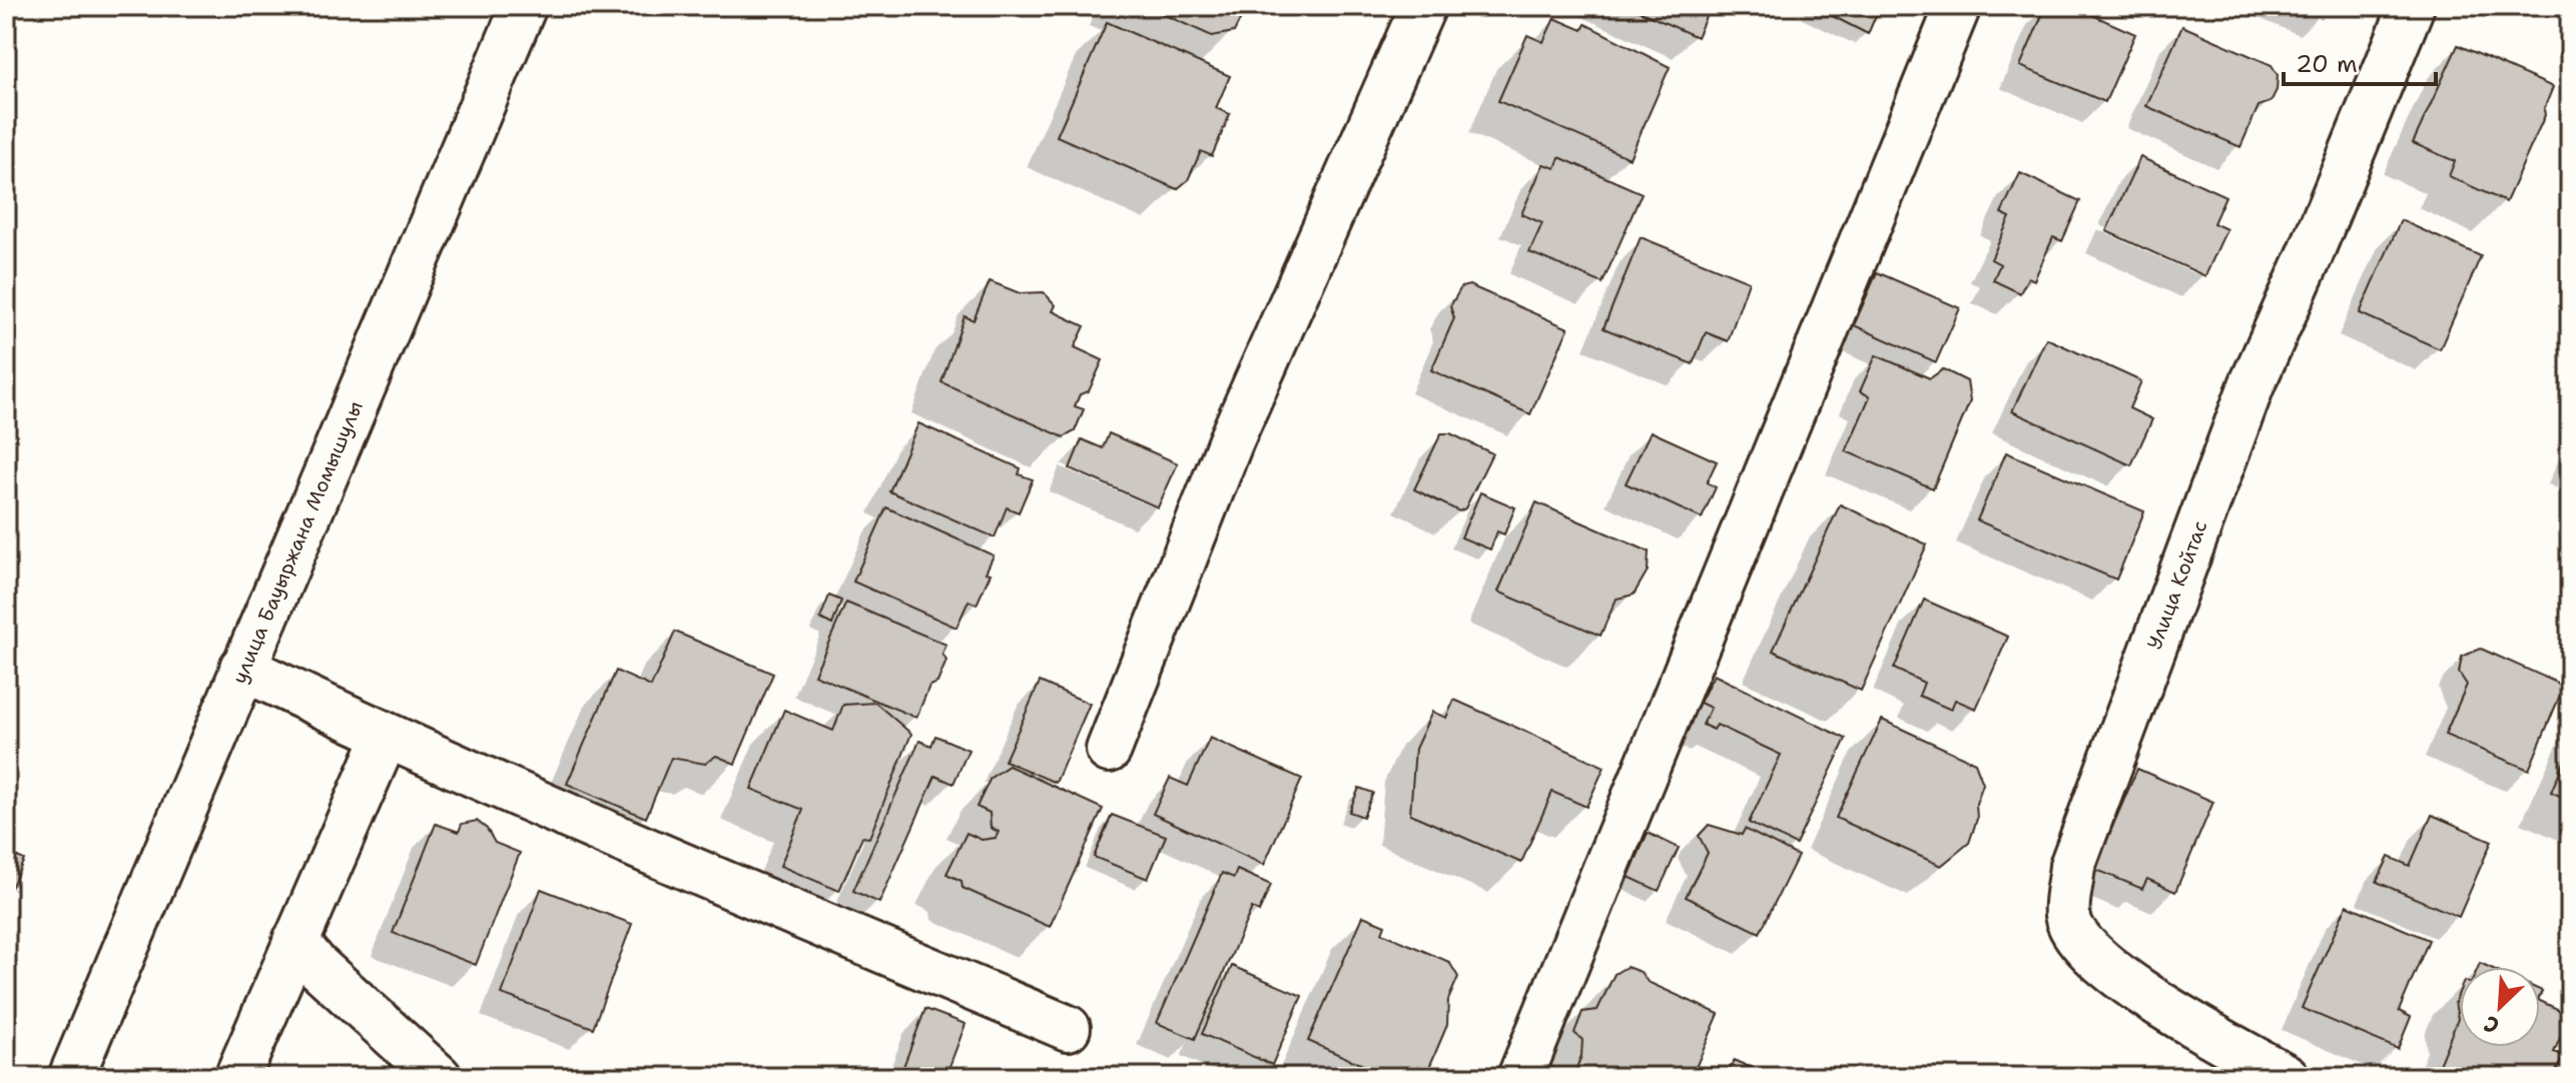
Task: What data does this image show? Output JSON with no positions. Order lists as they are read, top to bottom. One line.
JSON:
{"streets":{"street":["улица Бауыржана Момышулы","Улица Койтас"]},"scale_bar":"20 m","north":"bottom left"}
